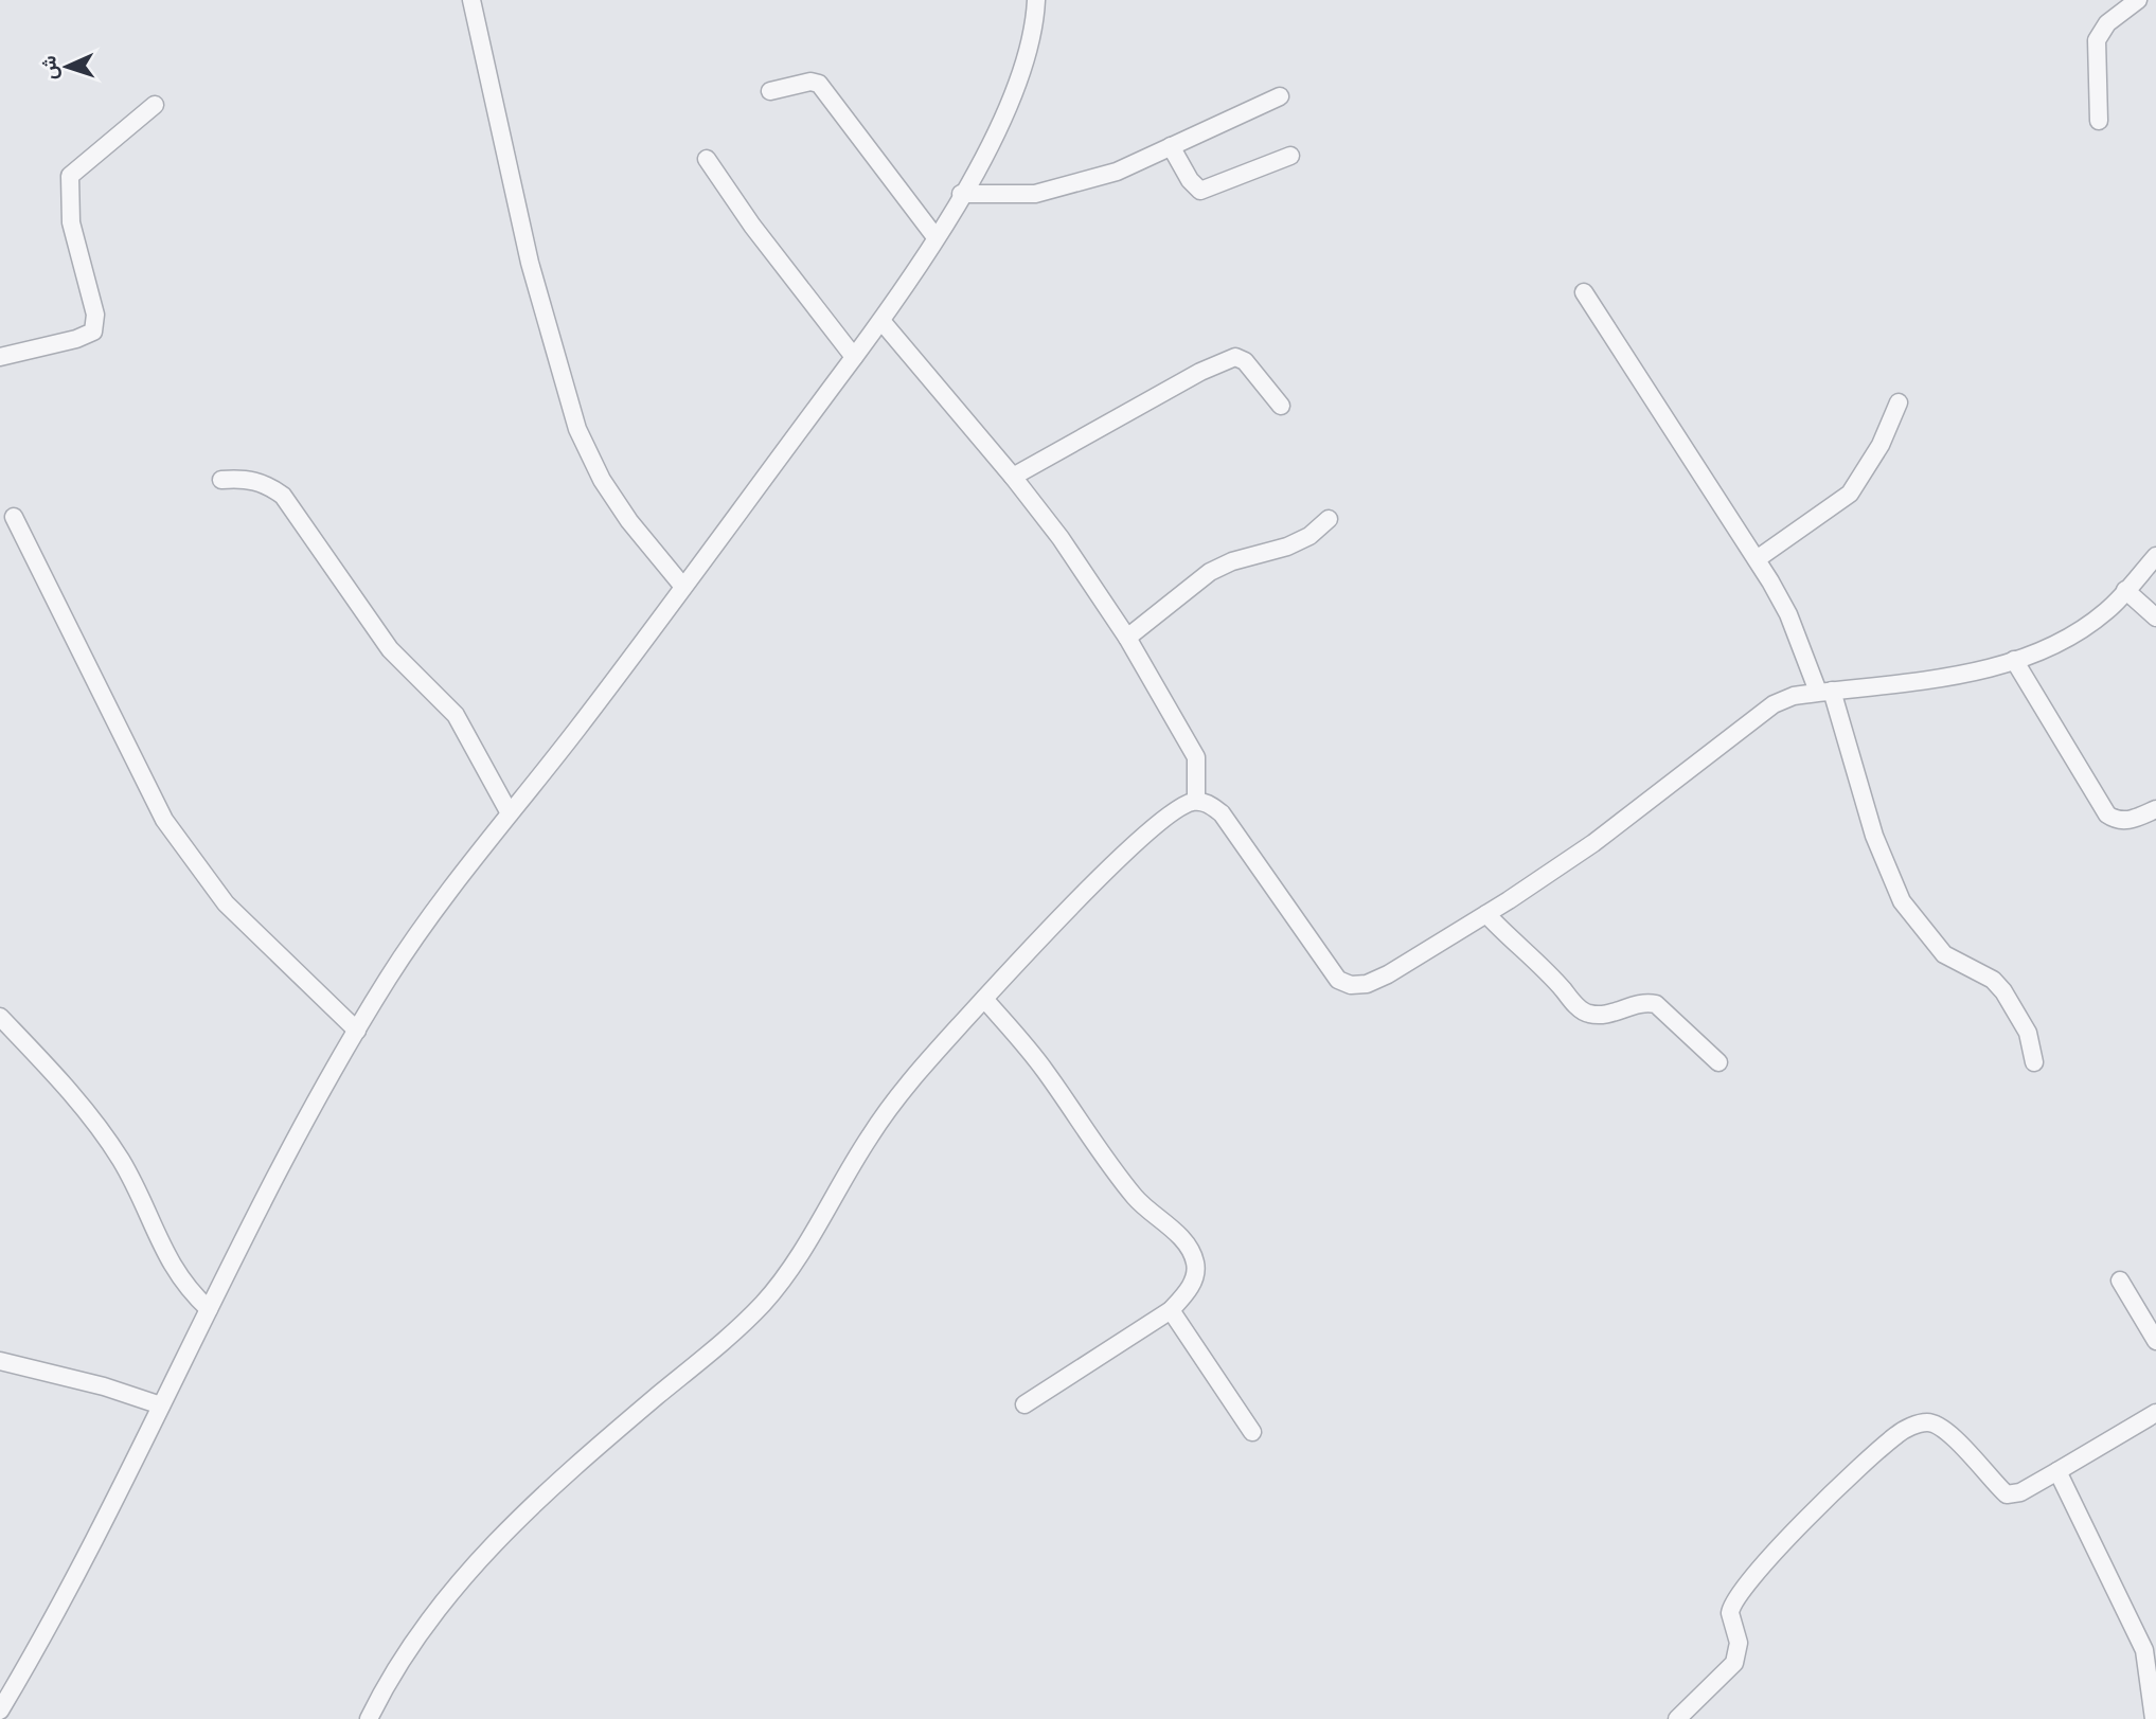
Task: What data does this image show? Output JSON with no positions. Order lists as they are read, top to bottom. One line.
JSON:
{"north":"left"}
